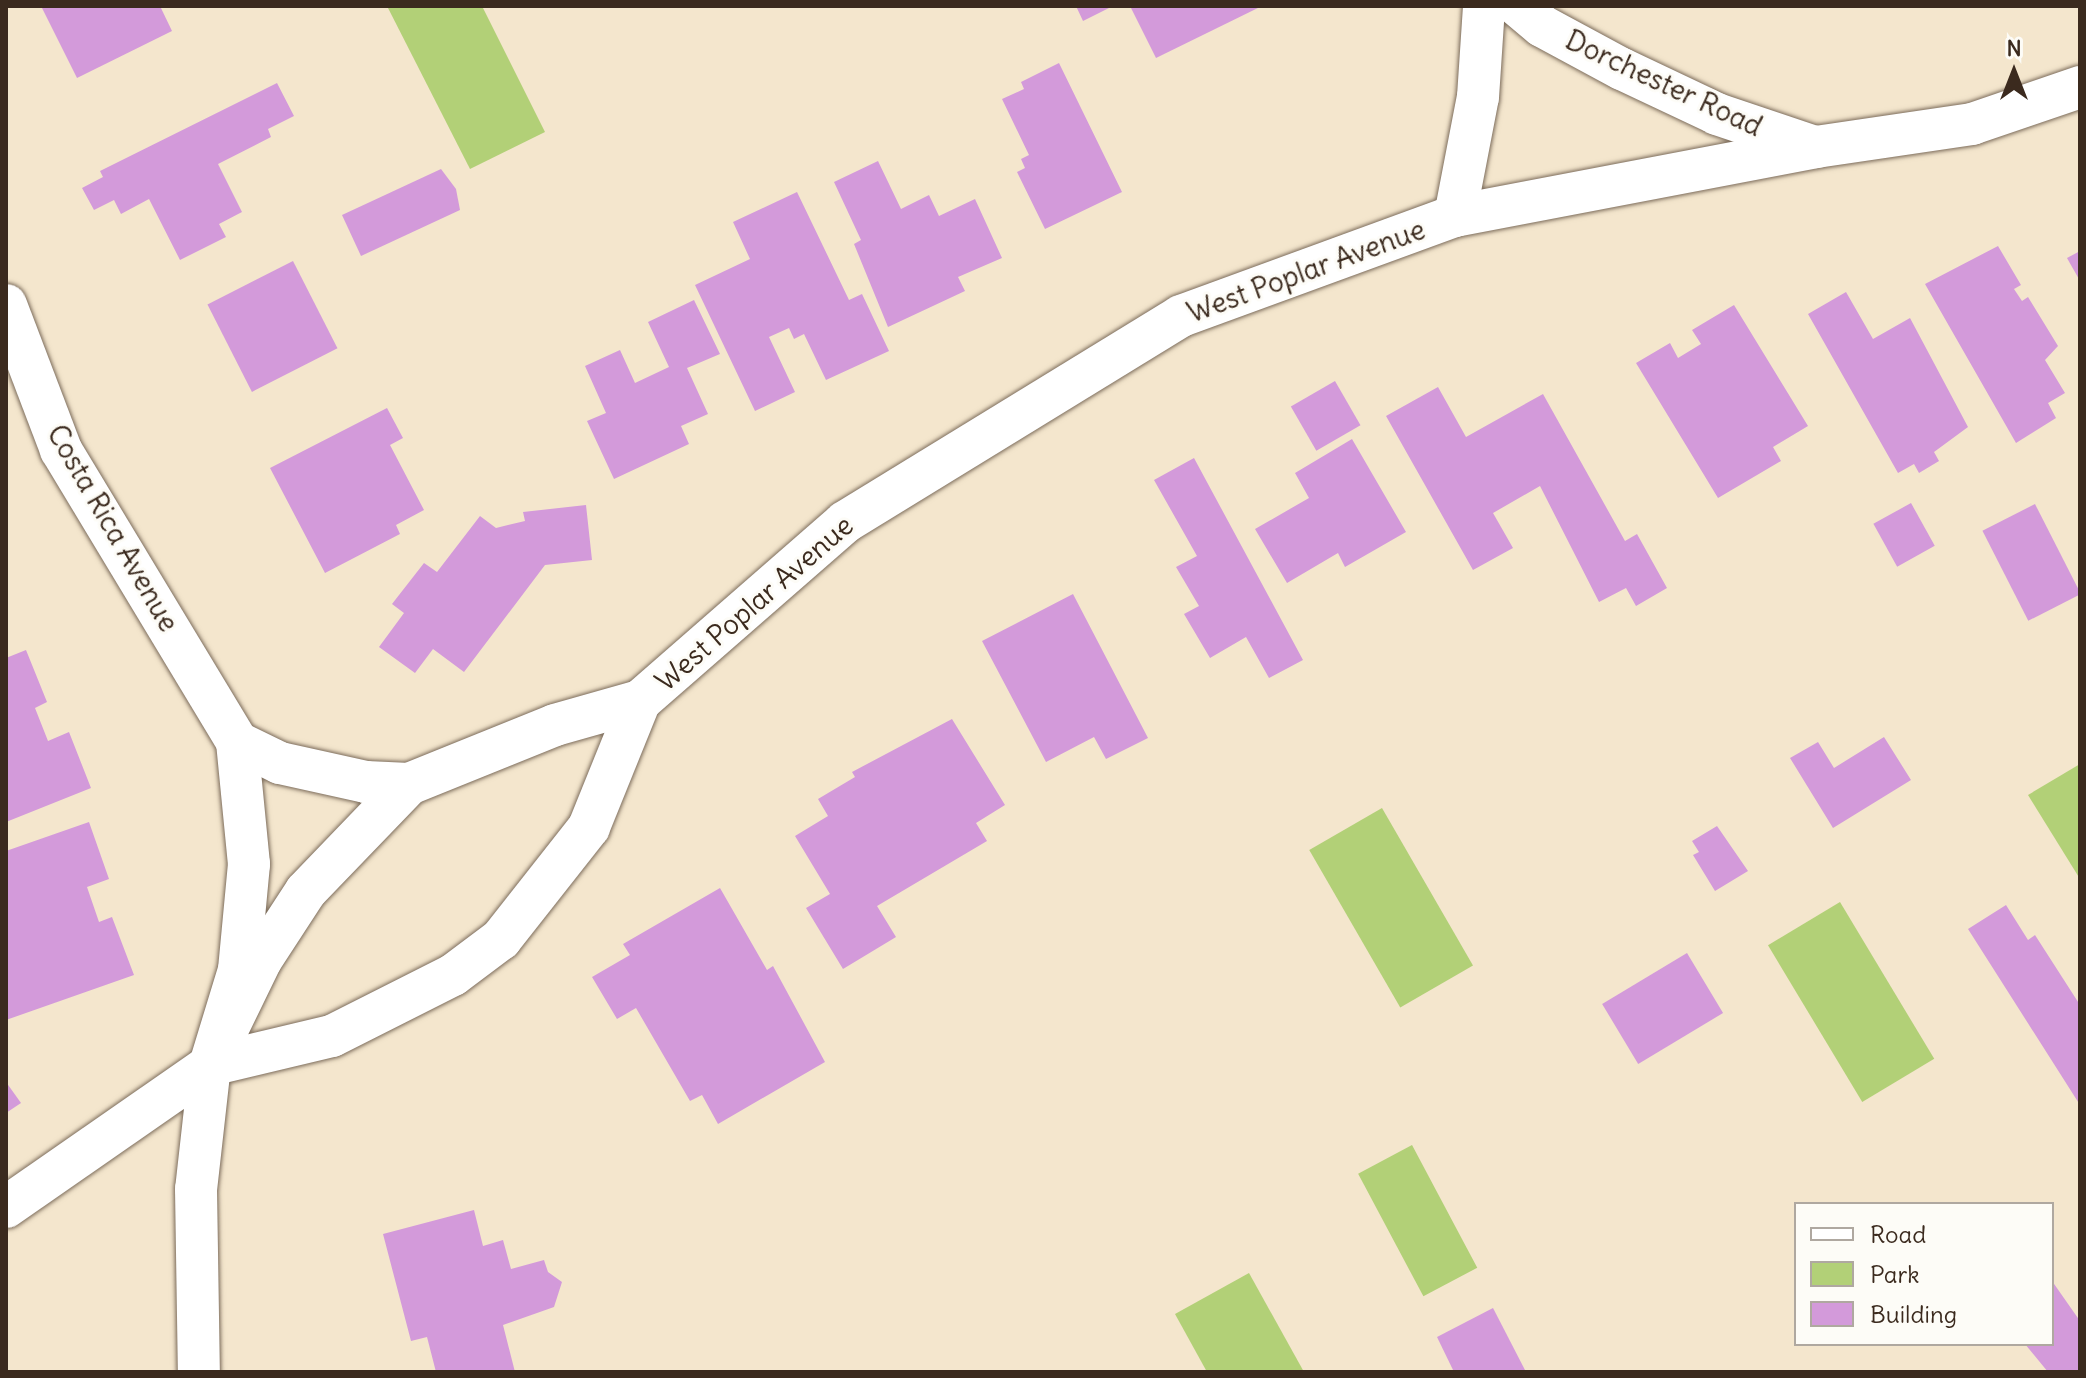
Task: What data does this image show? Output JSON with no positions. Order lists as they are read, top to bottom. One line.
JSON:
{"streets":{"street":["Dorchester Road","West Poplar Avenue","Costa Rica Avenue"]},"crossings":[["Dorchester Road","West Poplar Avenue"],["West Poplar Avenue","Costa Rica Avenue"]],"legend":["Road","Park","Building"],"north":"top"}
